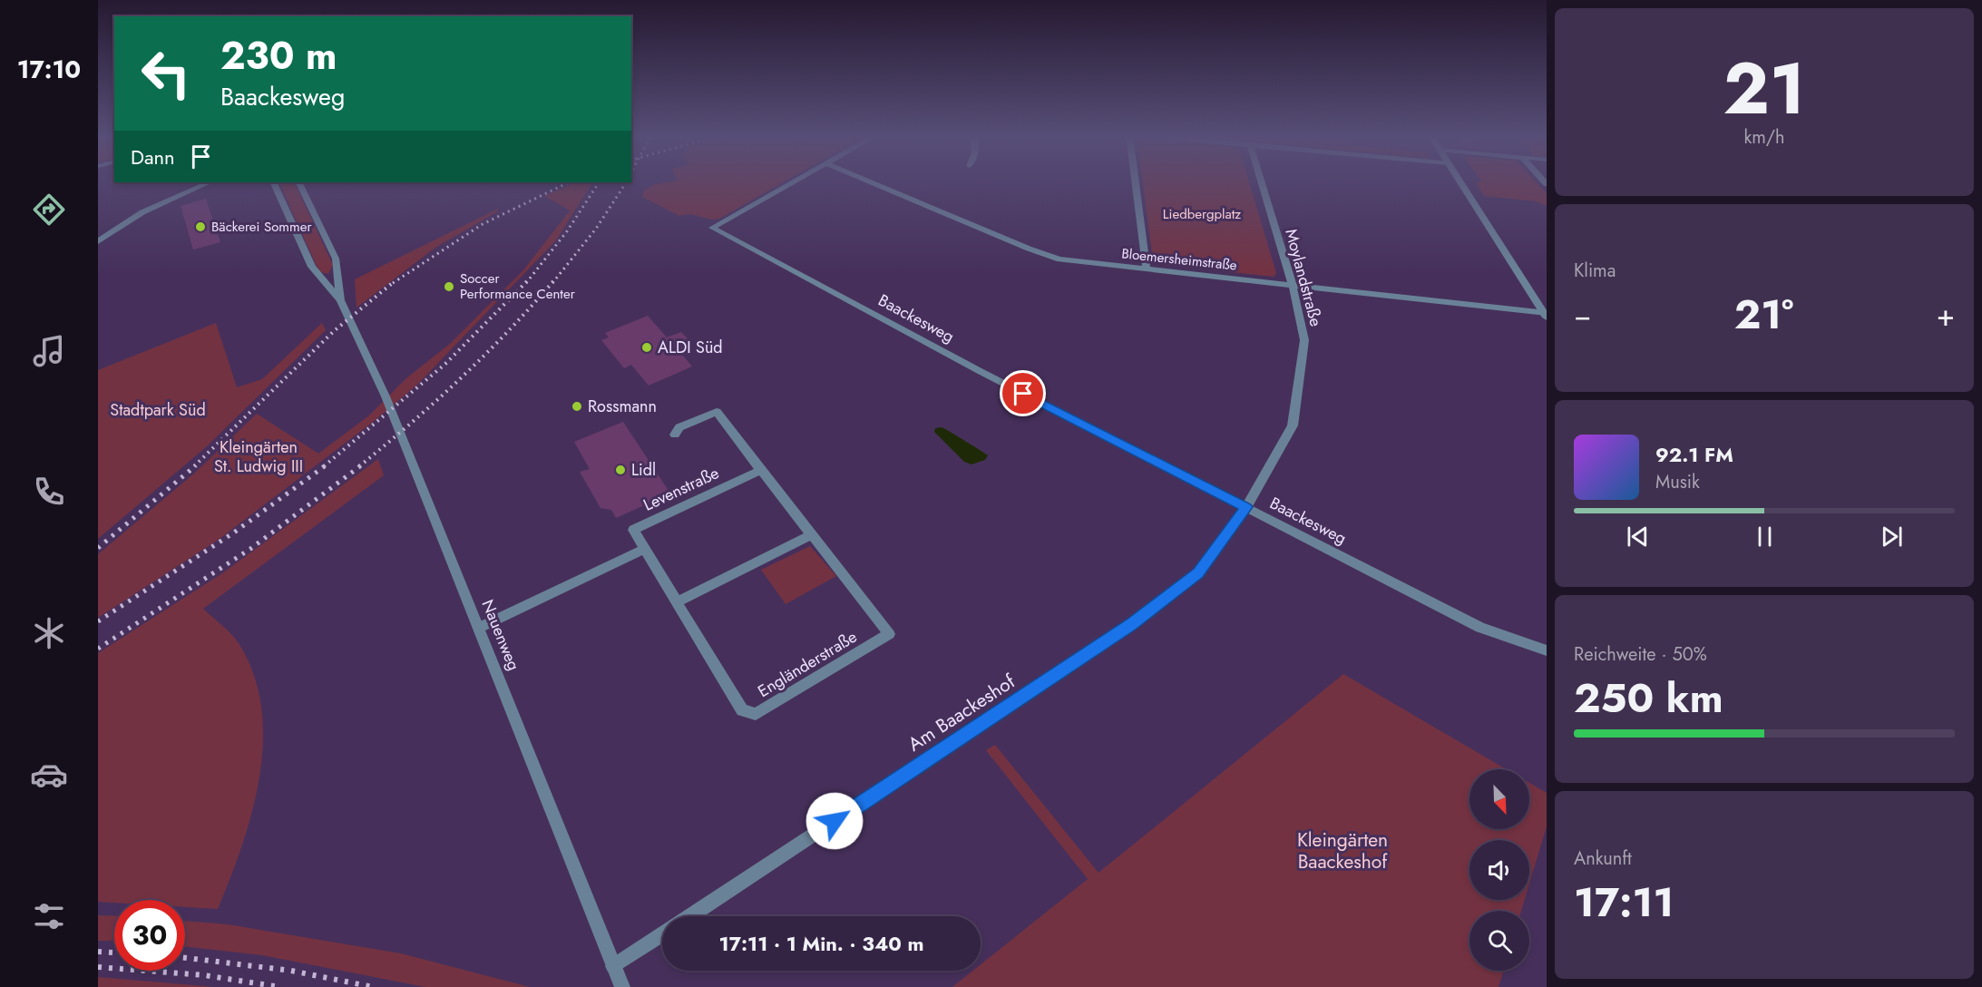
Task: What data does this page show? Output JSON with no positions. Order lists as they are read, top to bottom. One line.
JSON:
{"streets":{"street":["Bloemersheimstraße","Moylandstraße","Baackesweg","Levenstraße","Nauenweg","Engländerstraße","Am Baackeshof"]},"crossings":[["Bloemersheimstraße","Moylandstraße"],["Moylandstraße","Baackesweg"],["Moylandstraße","Am Baackeshof"],["Baackesweg","Am Baackeshof"],["Levenstraße","Engländerstraße"]],"parks":["Liedbergplatz","Stadtpark Süd","Kleingärten St. Ludwig III","Kleingärten Baackeshof"],"places":["Bäckerei Sommer","Soccer Performance Center","ALDI Süd","Rossmann","Lidl"],"north":"bottom right","page":{"tabs":"17:10","tile":[["21","km/h"],"Klima",["Reichweite · 50%","250 km"],["Ankunft","17:11"]],"turn":["230 m","Baackesweg"],"then":"Dann","heat":["−","21°","+"],"song":["92.1 FM","Musik"],"limit":"30","trip":"17:11 · 1 Min. · 340 m"}}
